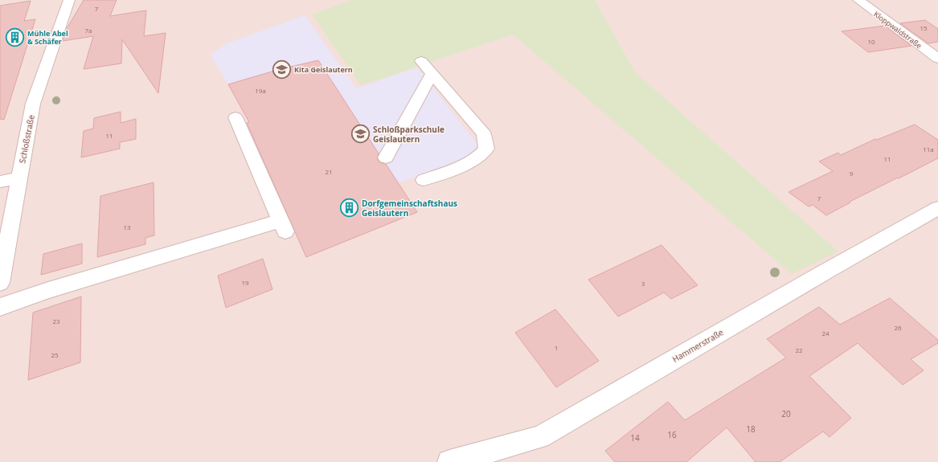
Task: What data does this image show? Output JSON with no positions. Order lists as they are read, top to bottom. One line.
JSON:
{"streets":{"street":["Kloppwaldstraße","Schloßstraße","Hammerstraße"]},"places":{"building":["Mühle Abel & Schäfer","Dorfgemeinschaftshaus Geislautern"],"school or university":["Kita Geislautern","Schloßparkschule Geislautern"]},"house_numbers":["7","15","7a","10","19a","11","11a","11","21","9","7","13","19","3","23","26","24","1","22","25","20","18","16","14"]}
